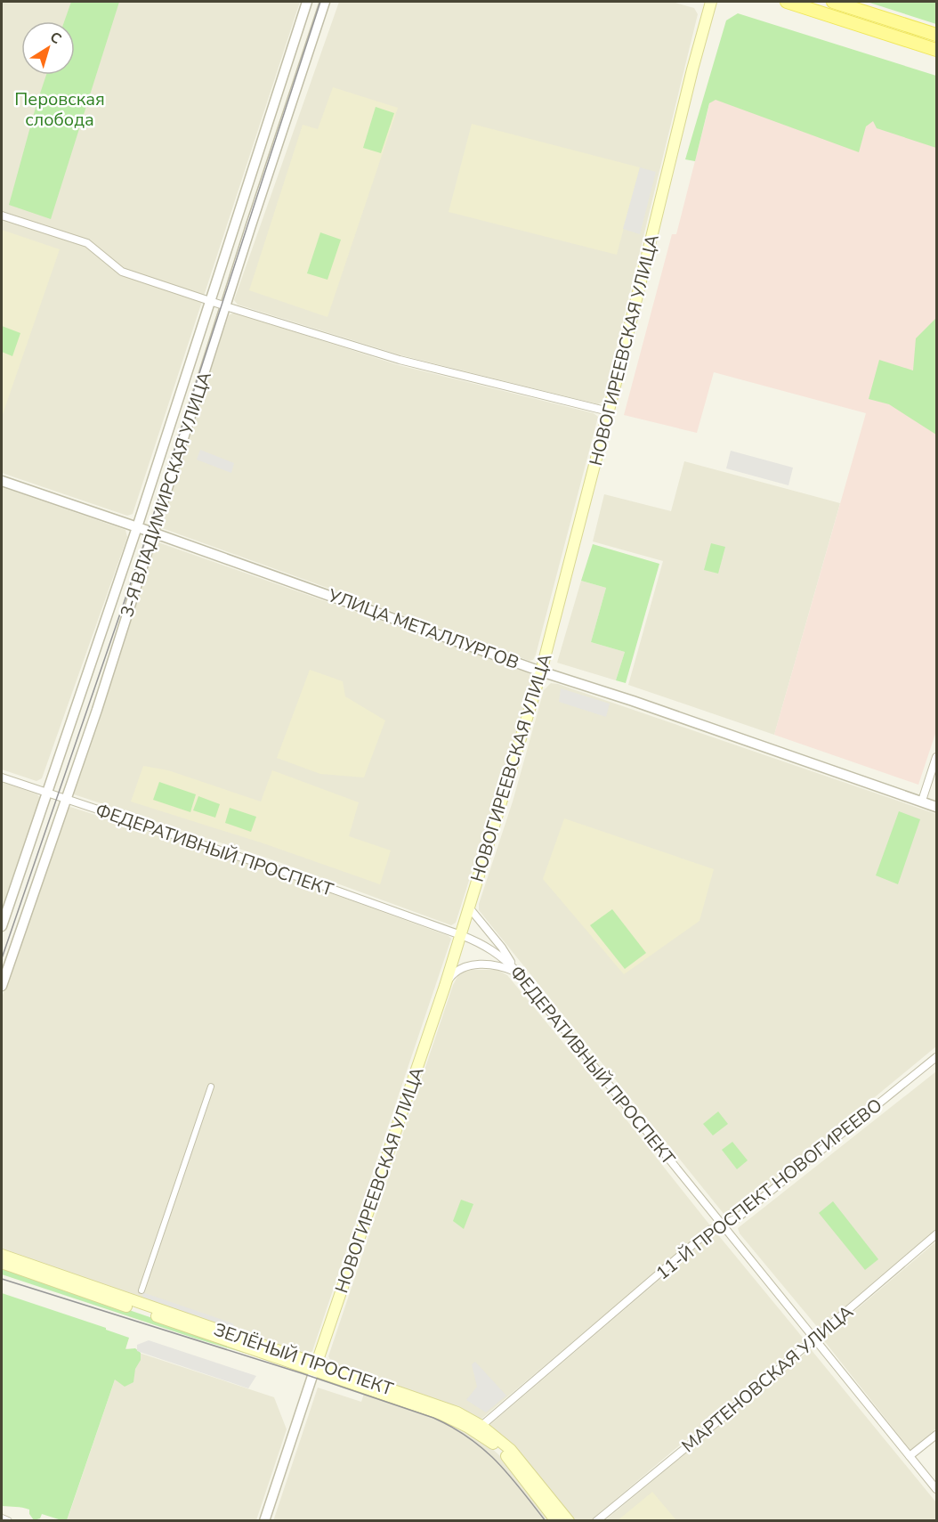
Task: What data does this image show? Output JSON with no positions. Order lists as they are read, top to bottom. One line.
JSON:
{"streets":{"main road":["НОВОГИРЕЕВСКАЯ УЛИЦА","ЗЕЛЁНЫЙ ПРОСПЕКТ"],"street":["3-Я ВЛАДИМИРСКАЯ УЛИЦА","УЛИЦА МЕТАЛЛУРГОВ","ФЕДЕРАТИВНЫЙ ПРОСПЕКТ","11-Й ПРОСПЕКТ НОВОГИРЕЕВО","МАРТЕНОВСКАЯ УЛИЦА"]},"crossings":[["НОВОГИРЕЕВСКАЯ УЛИЦА","УЛИЦА МЕТАЛЛУРГОВ"],["НОВОГИРЕЕВСКАЯ УЛИЦА","ФЕДЕРАТИВНЫЙ ПРОСПЕКТ"],["НОВОГИРЕЕВСКАЯ УЛИЦА","ЗЕЛЁНЫЙ ПРОСПЕКТ"],["3-Я ВЛАДИМИРСКАЯ УЛИЦА","УЛИЦА МЕТАЛЛУРГОВ"],["3-Я ВЛАДИМИРСКАЯ УЛИЦА","ФЕДЕРАТИВНЫЙ ПРОСПЕКТ"],["ФЕДЕРАТИВНЫЙ ПРОСПЕКТ","11-Й ПРОСПЕКТ НОВОГИРЕЕВО"],["ФЕДЕРАТИВНЫЙ ПРОСПЕКТ","МАРТЕНОВСКАЯ УЛИЦА"],["11-Й ПРОСПЕКТ НОВОГИРЕЕВО","ЗЕЛЁНЫЙ ПРОСПЕКТ"]],"parks":["Перовская слобода"],"north":"top right"}
